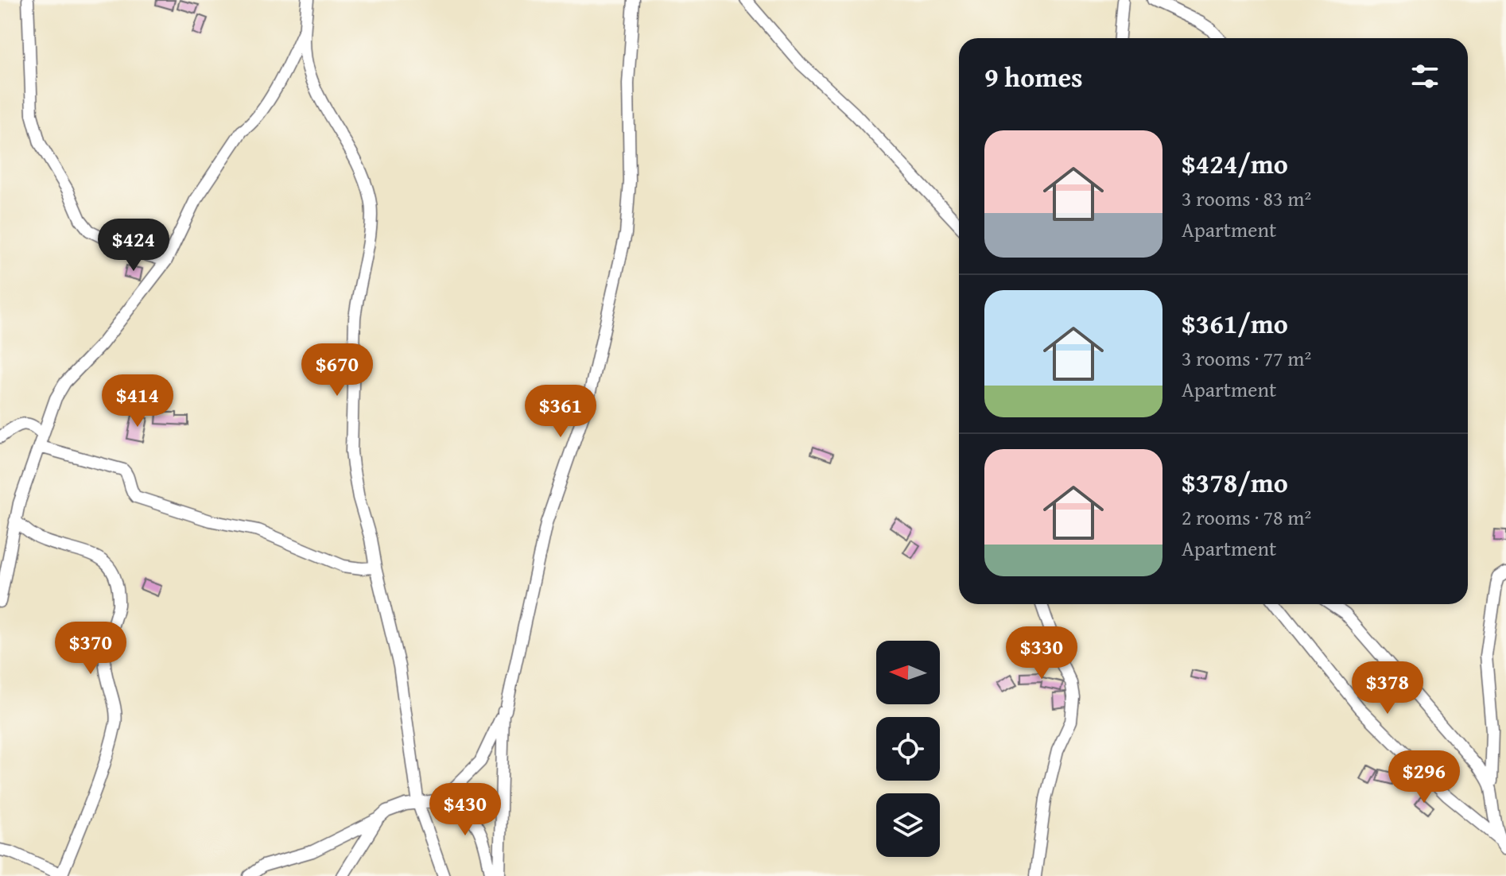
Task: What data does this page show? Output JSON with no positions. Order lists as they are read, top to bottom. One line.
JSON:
{"north":"left","page":{"heading":"9 homes","list":[{"name":"$424/mo","note":"3 rooms · 83 m² · Apartment"},{"name":"$361/mo","note":"3 rooms · 77 m² · Apartment"},{"name":"$378/mo","note":"2 rooms · 78 m² · Apartment"}],"price":["$424","$670","$414","$361","$370","$330","$378","$296","$430"]}}
